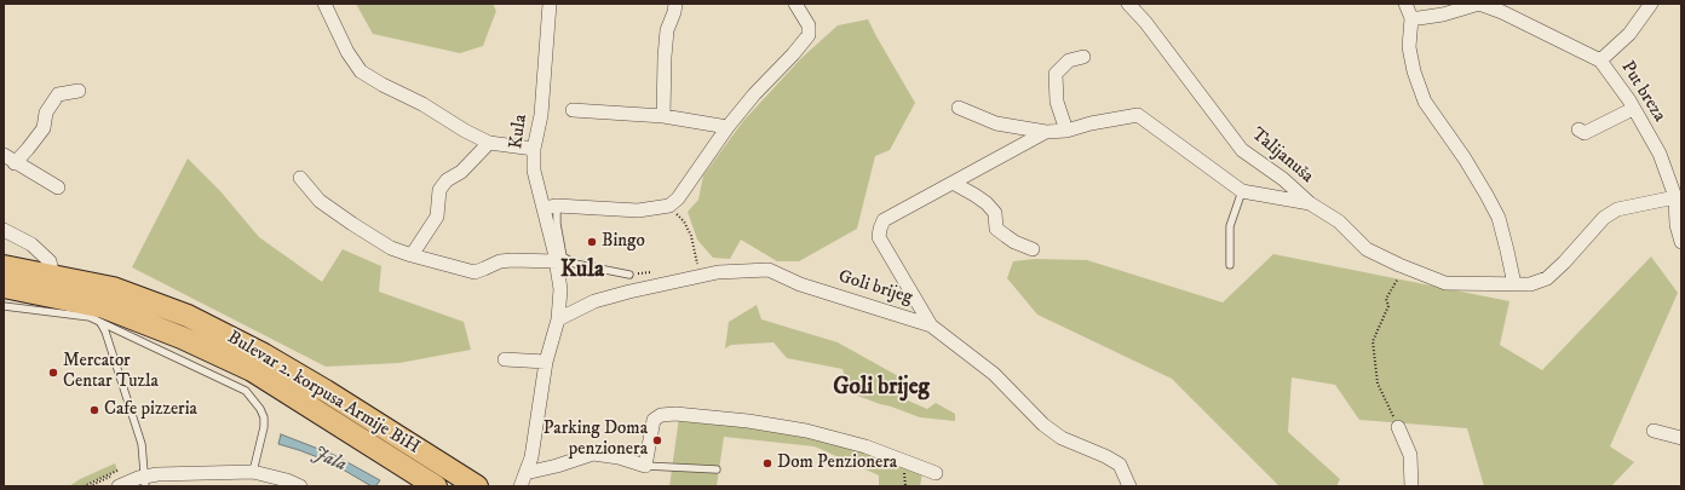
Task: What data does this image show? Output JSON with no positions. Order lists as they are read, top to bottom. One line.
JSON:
{"streets":{"main road":["Bulevar 2. korpusa Armije BiH"],"street":["Put breza","Kula","Talijanuša","Goli brijeg"]},"crossings":[["Put breza","Talijanuša"],["Kula","Goli brijeg"]],"districts":["Kula","Goli brijeg"],"water":["Jala"],"places":["Bingo","Mercator Centar Tuzla","Cafe pizzeria","Parking Doma penzionera","Dom Penzionera"]}
